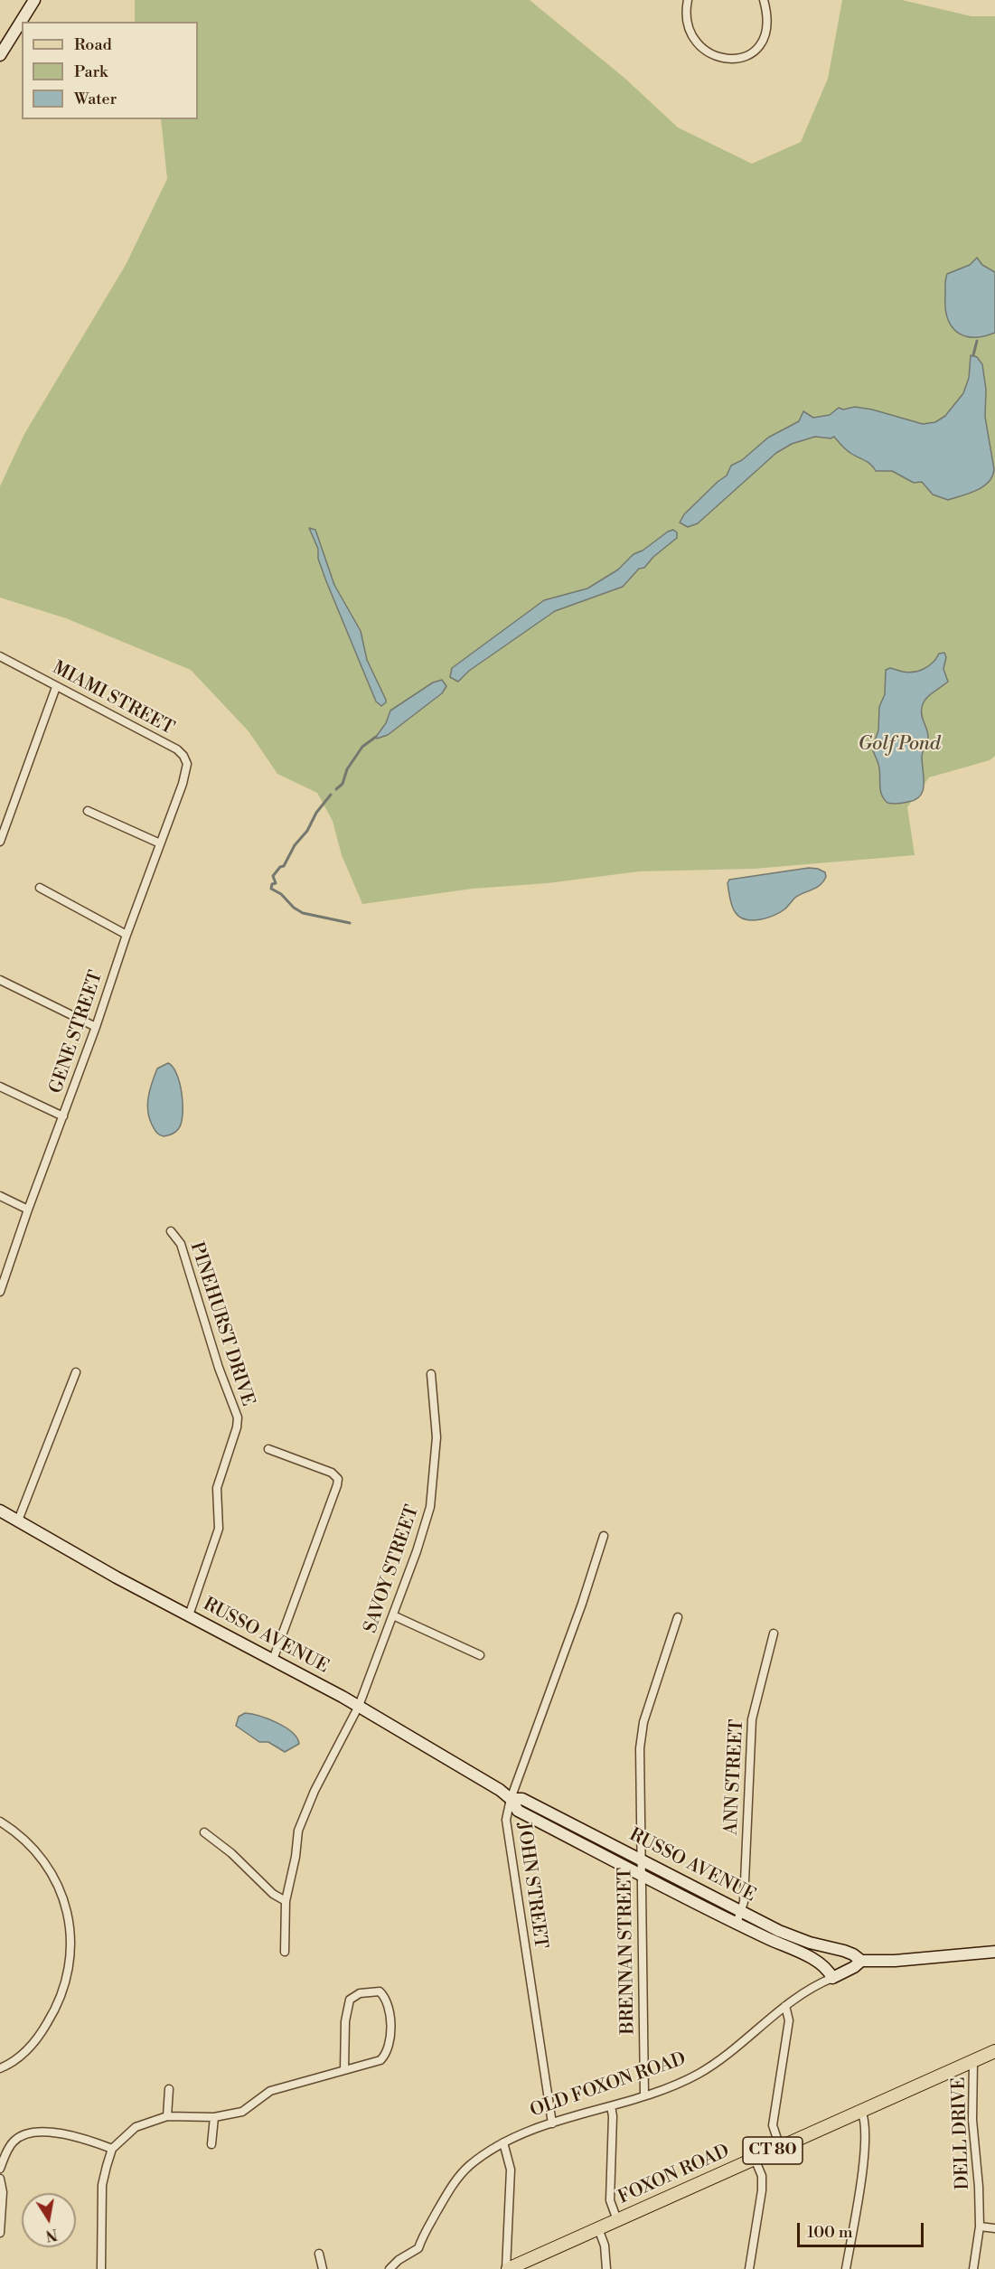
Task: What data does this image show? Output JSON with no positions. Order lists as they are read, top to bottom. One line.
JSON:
{"streets":{"main road":["CT 80","FOXON ROAD"],"street":["MIAMI STREET","GENE STREET","PINEHURST DRIVE","SAVOY STREET","RUSSO AVENUE","ANN STREET","JOHN STREET","BRENNAN STREET","OLD FOXON ROAD","DELL DRIVE"]},"crossings":[["MIAMI STREET","GENE STREET"],["PINEHURST DRIVE","RUSSO AVENUE"],["SAVOY STREET","RUSSO AVENUE"],["RUSSO AVENUE","ANN STREET"],["RUSSO AVENUE","JOHN STREET"],["RUSSO AVENUE","BRENNAN STREET"],["RUSSO AVENUE","OLD FOXON ROAD"],["JOHN STREET","OLD FOXON ROAD"],["BRENNAN STREET","OLD FOXON ROAD"],["DELL DRIVE","CT 80"],["DELL DRIVE","FOXON ROAD"],["CT 80","FOXON ROAD"]],"water":["Golf Pond"],"legend":["Road","Park","Water"],"scale_bar":"100 m","north":"bottom"}
